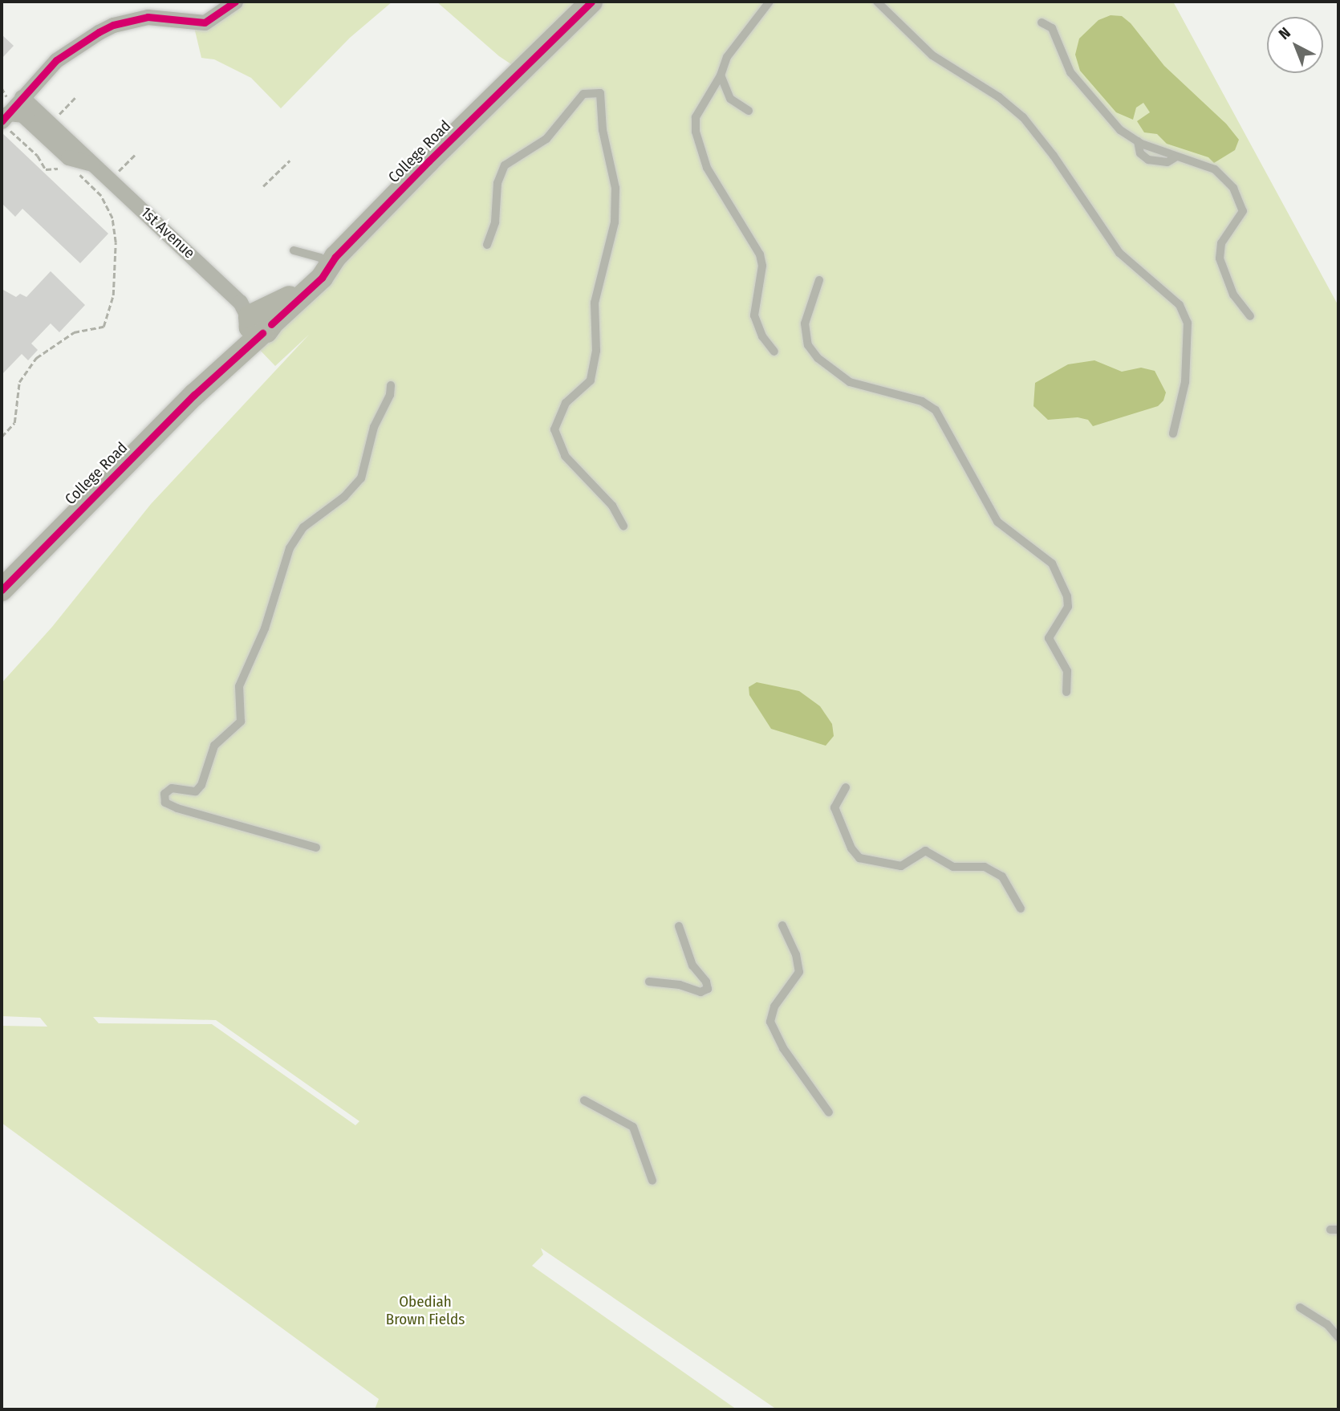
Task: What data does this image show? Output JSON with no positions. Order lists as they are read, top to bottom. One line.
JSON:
{"streets":{"street":["College Road","1st Avenue"]},"crossings":[["College Road","1st Avenue"]],"parks":["Obediah Brown Fields"],"north":"top left"}
